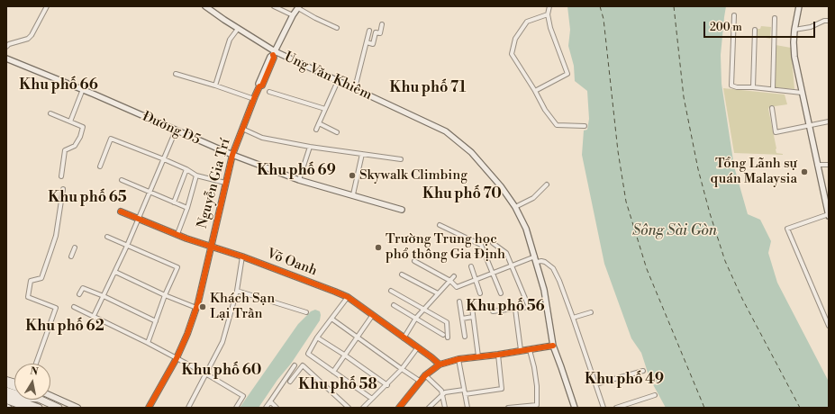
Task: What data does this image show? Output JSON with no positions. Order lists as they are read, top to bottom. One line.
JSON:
{"streets":{"street":["Ung Văn Khiêm","Đường D5","Nguyễn Gia Trí","Võ Oanh"]},"crossings":[["Ung Văn Khiêm","Nguyễn Gia Trí"],["Đường D5","Nguyễn Gia Trí"],["Nguyễn Gia Trí","Võ Oanh"]],"districts":["Khu phố 66","Khu phố 71","Khu phố 69","Khu phố 70","Khu phố 65","Khu phố 56","Khu phố 62","Khu phố 60","Khu phố 49","Khu phố 58"],"water":["Sông Sài Gòn"],"places":["Tổng Lãnh sự quán Malaysia","Skywalk Climbing","Trường Trung học phổ thông Gia Định","Khách Sạn Lại Trần"],"scale_bar":"200 m","north":"top"}
